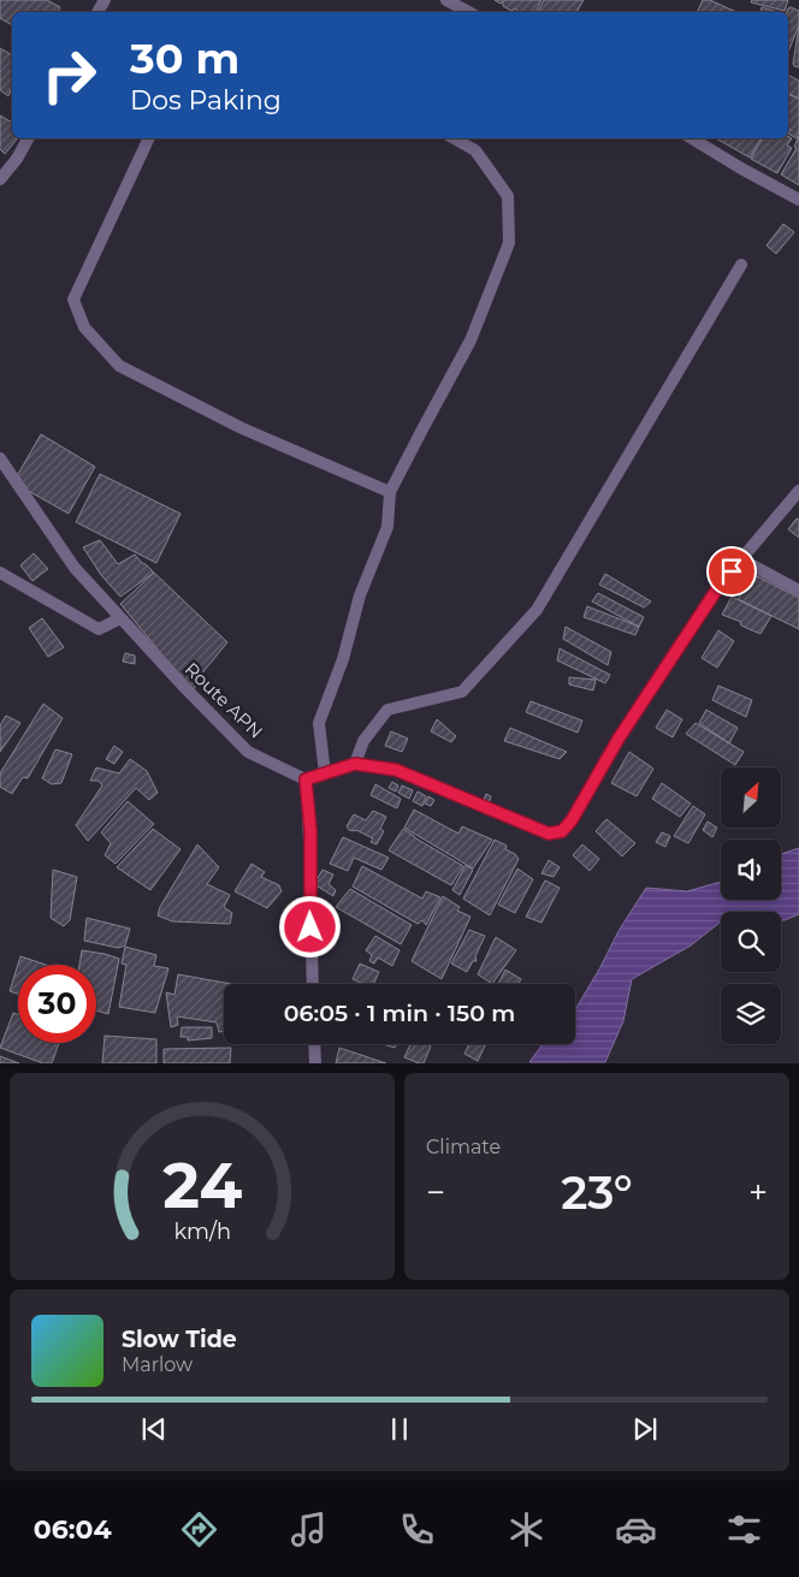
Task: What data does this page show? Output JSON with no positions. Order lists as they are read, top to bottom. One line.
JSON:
{"streets":{"street":["Route APN"]},"north":"top right","page":{"turn":["30 m","Dos Paking"],"limit":"30","trip":"06:05 · 1 min · 150 m","tile":"Climate","heat":["−","23°","+"],"song":["Slow Tide","Marlow"],"tabs":"06:04","gauge":["24","km/h"]}}
